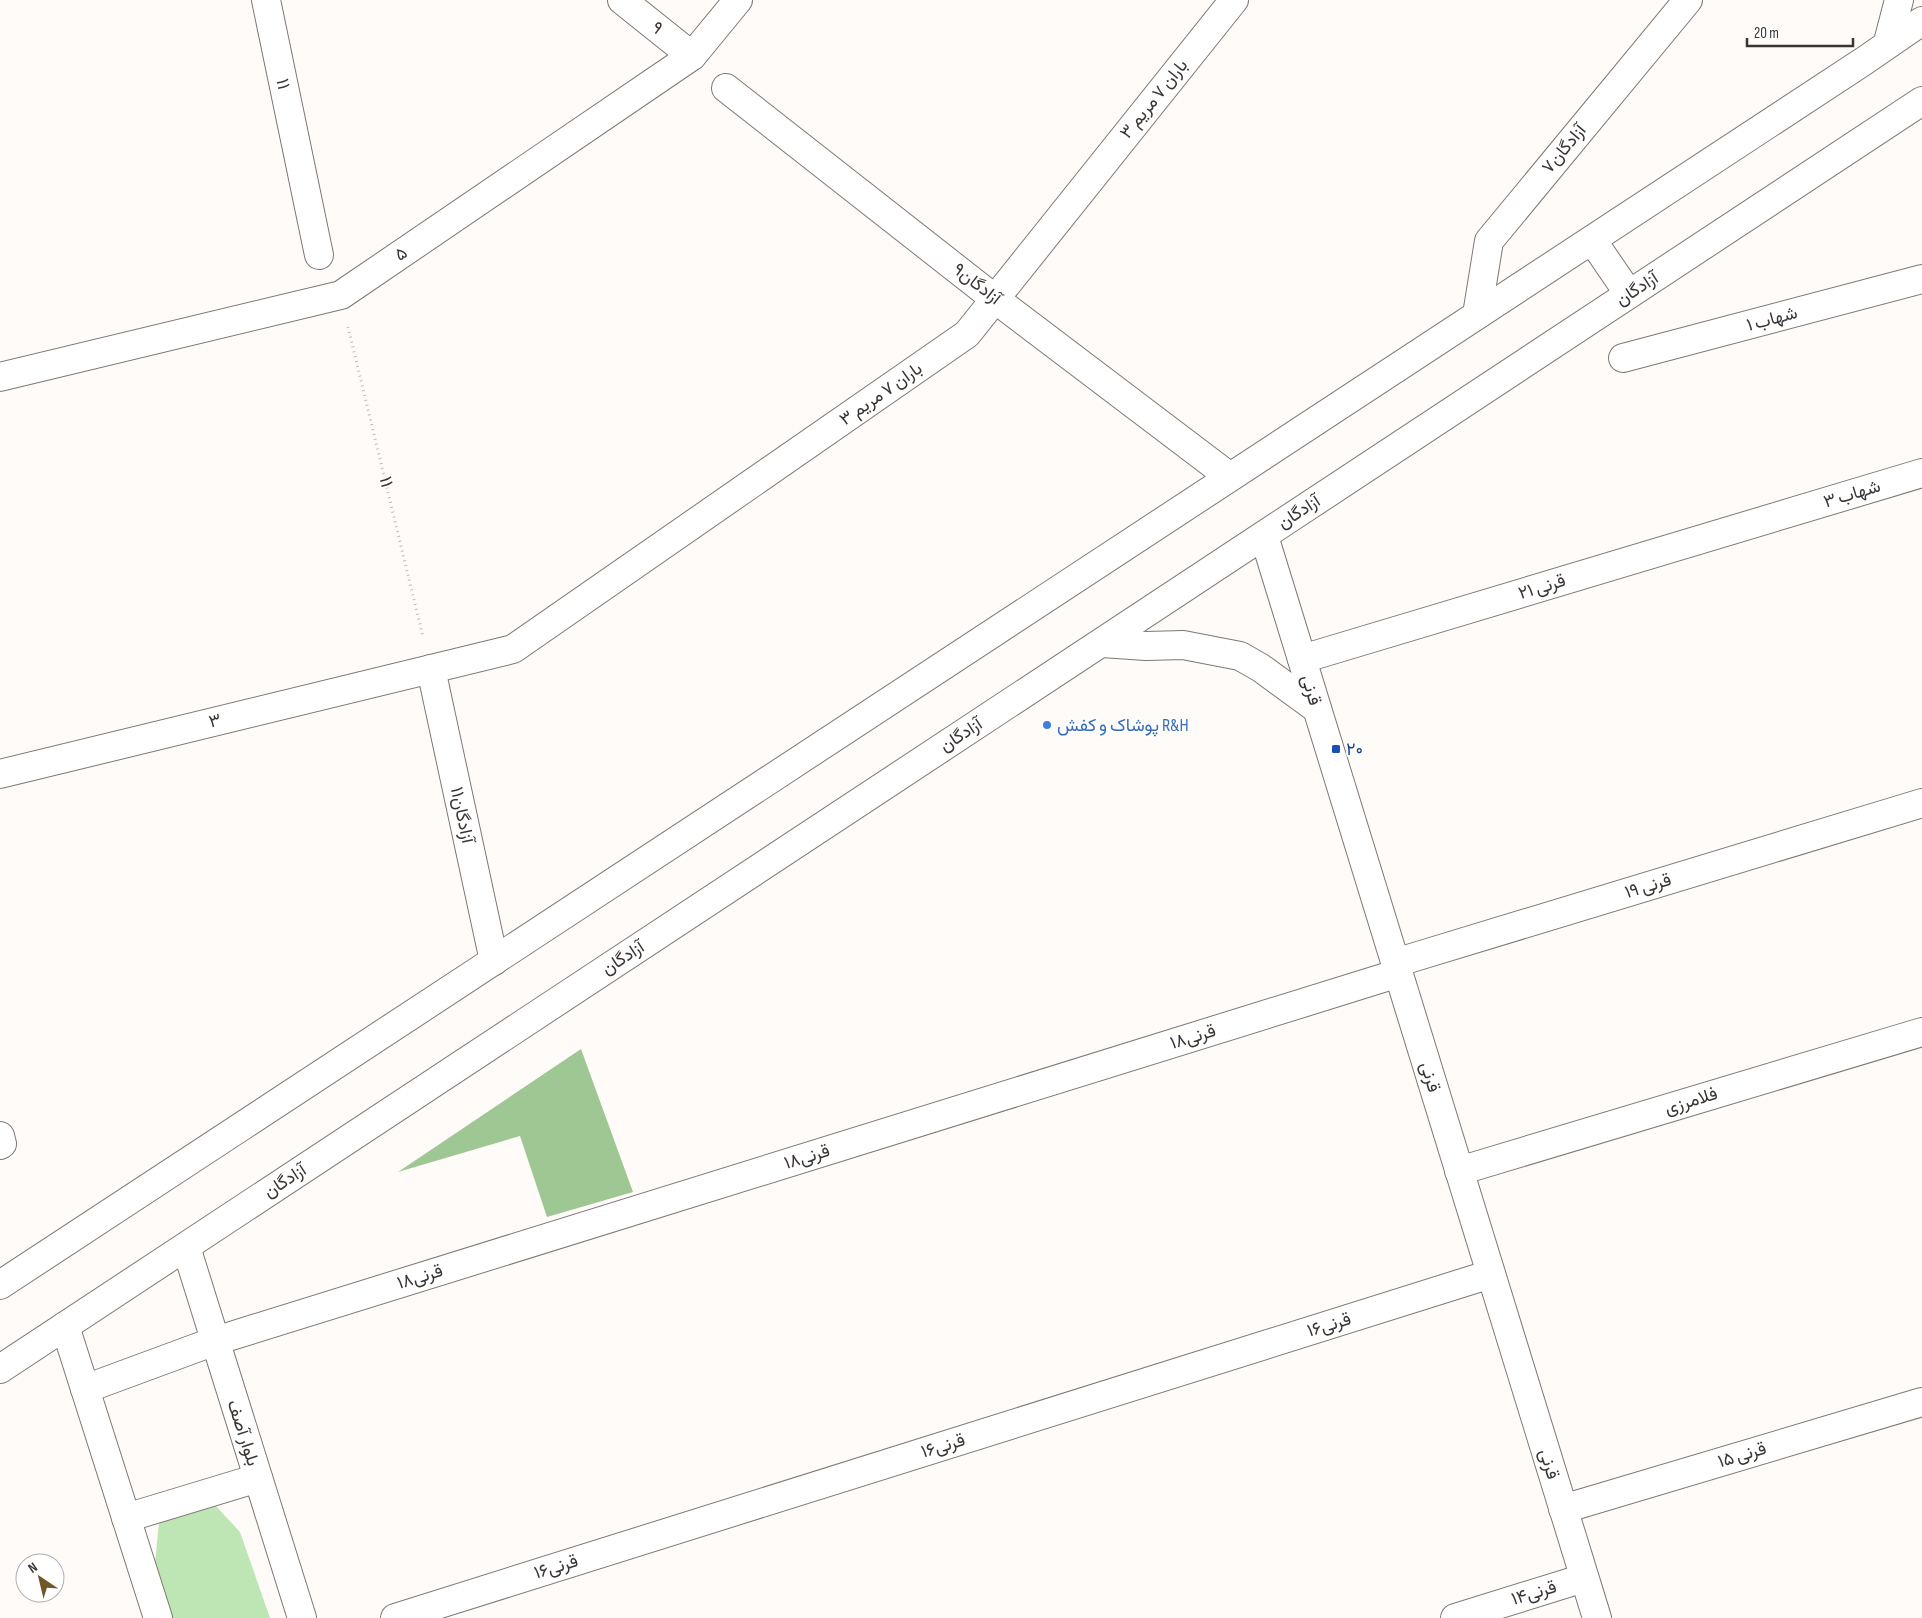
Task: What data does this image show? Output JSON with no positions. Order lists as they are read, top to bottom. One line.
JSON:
{"streets":{"street":["۹","۱۱","باران ۷ مریم ۳","آزادگان۷","۵","آزادگان۹","آزادگان","شهاب ۱","شهاب ۳","قرنی ۲۱","قرنی","۳","آزادگان۱۱","قرنی ۱۹","قرنی۱۸","فلامرزی","قرنی۱۶","بلوار آصف","قرنی ۱۵","قرنی۱۴"]},"crossings":[["۹","۵"],["۱۱","باران ۷ مریم ۳"],["۱۱","۵"],["۱۱","۳"],["۱۱","آزادگان۱۱"],["باران ۷ مریم ۳","آزادگان۹"],["باران ۷ مریم ۳","۳"],["باران ۷ مریم ۳","آزادگان۱۱"],["آزادگان","قرنی"],["آزادگان","بلوار آصف"],["شهاب ۳","قرنی ۲۱"],["قرنی ۲۱","قرنی"],["قرنی","قرنی ۱۹"],["قرنی","قرنی۱۸"],["قرنی","فلامرزی"],["قرنی","قرنی۱۶"],["قرنی","قرنی ۱۵"],["قرنی","قرنی۱۴"],["۳","آزادگان۱۱"],["قرنی ۱۹","قرنی۱۸"],["قرنی۱۸","بلوار آصف"]],"places":{"other":["پوشاک و کفش R&H"],"transit":["۲۰"]},"scale_bar":"20 m","north":"top left"}
